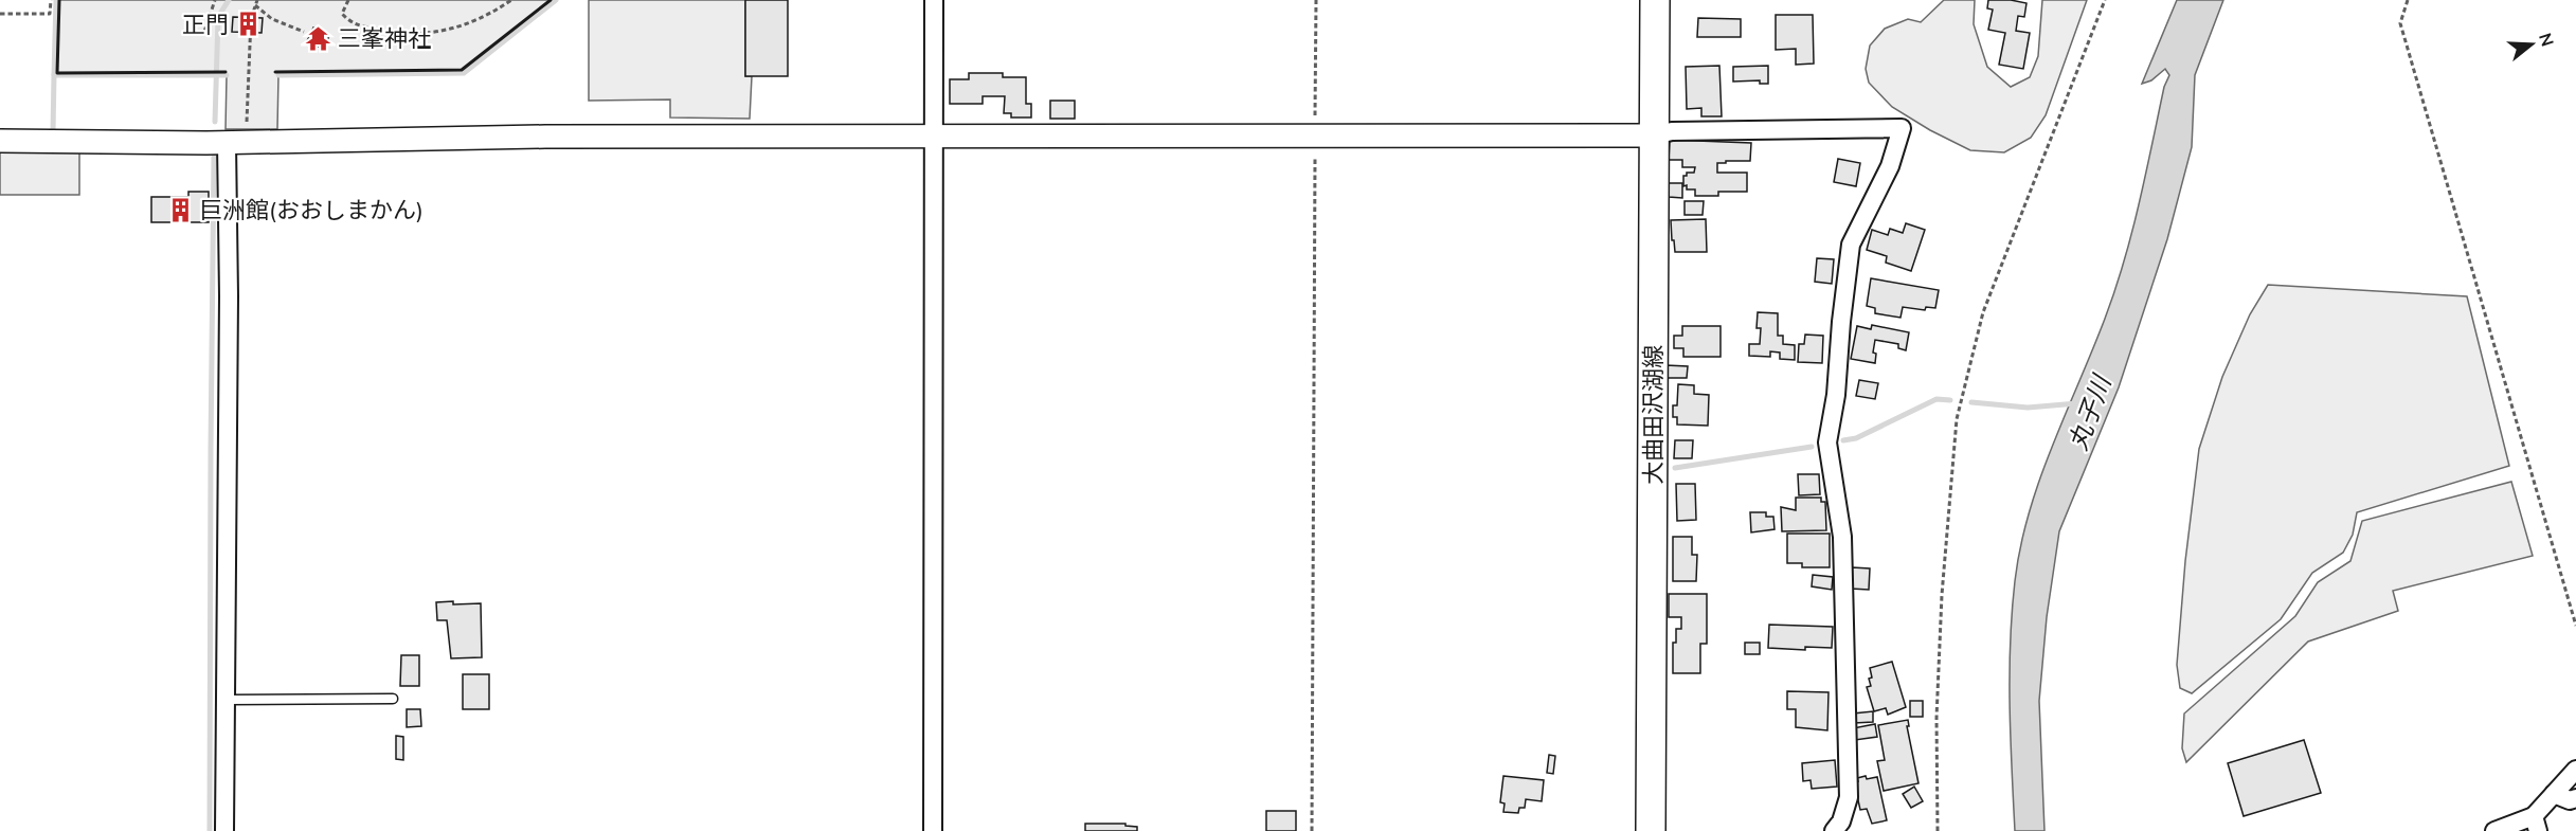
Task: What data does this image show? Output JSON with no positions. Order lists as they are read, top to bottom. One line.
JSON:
{"streets":{"main road":["大曲田沢湖線"]},"water":["丸子川"],"places":{"building":["正門","巨洲館(おおしまかん)"],"temple":["三峯神社"]},"north":"right"}
